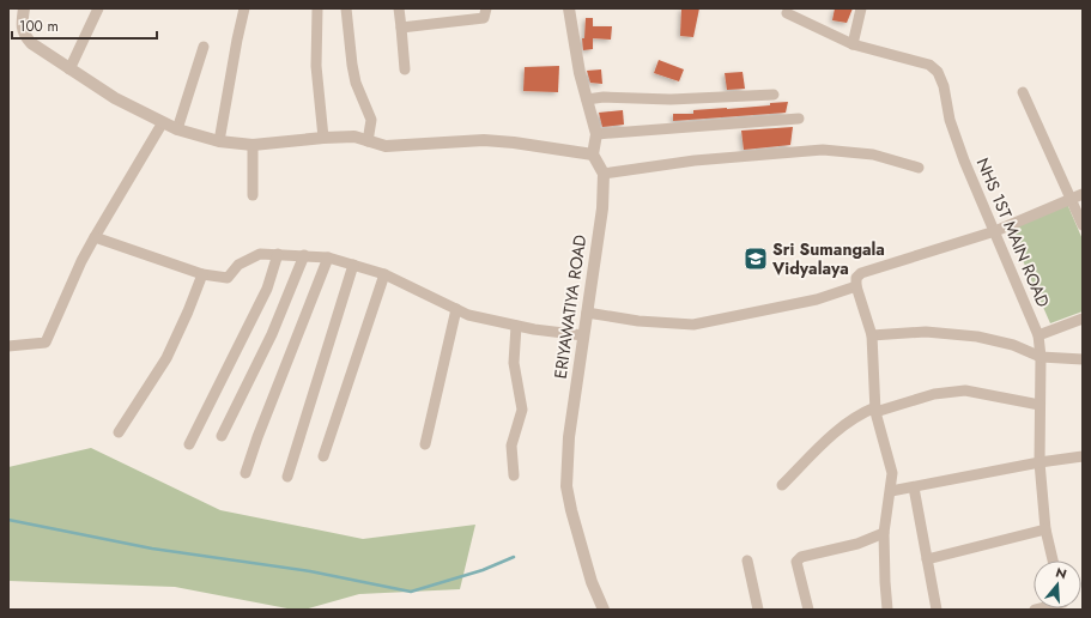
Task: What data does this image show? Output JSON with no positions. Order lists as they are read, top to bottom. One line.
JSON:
{"streets":{"street":["NHS 1ST MAIN ROAD","ERIYAWATIYA ROAD"]},"places":{"school or university":["Sri Sumangala Vidyalaya"]},"scale_bar":"100 m","north":"top"}
